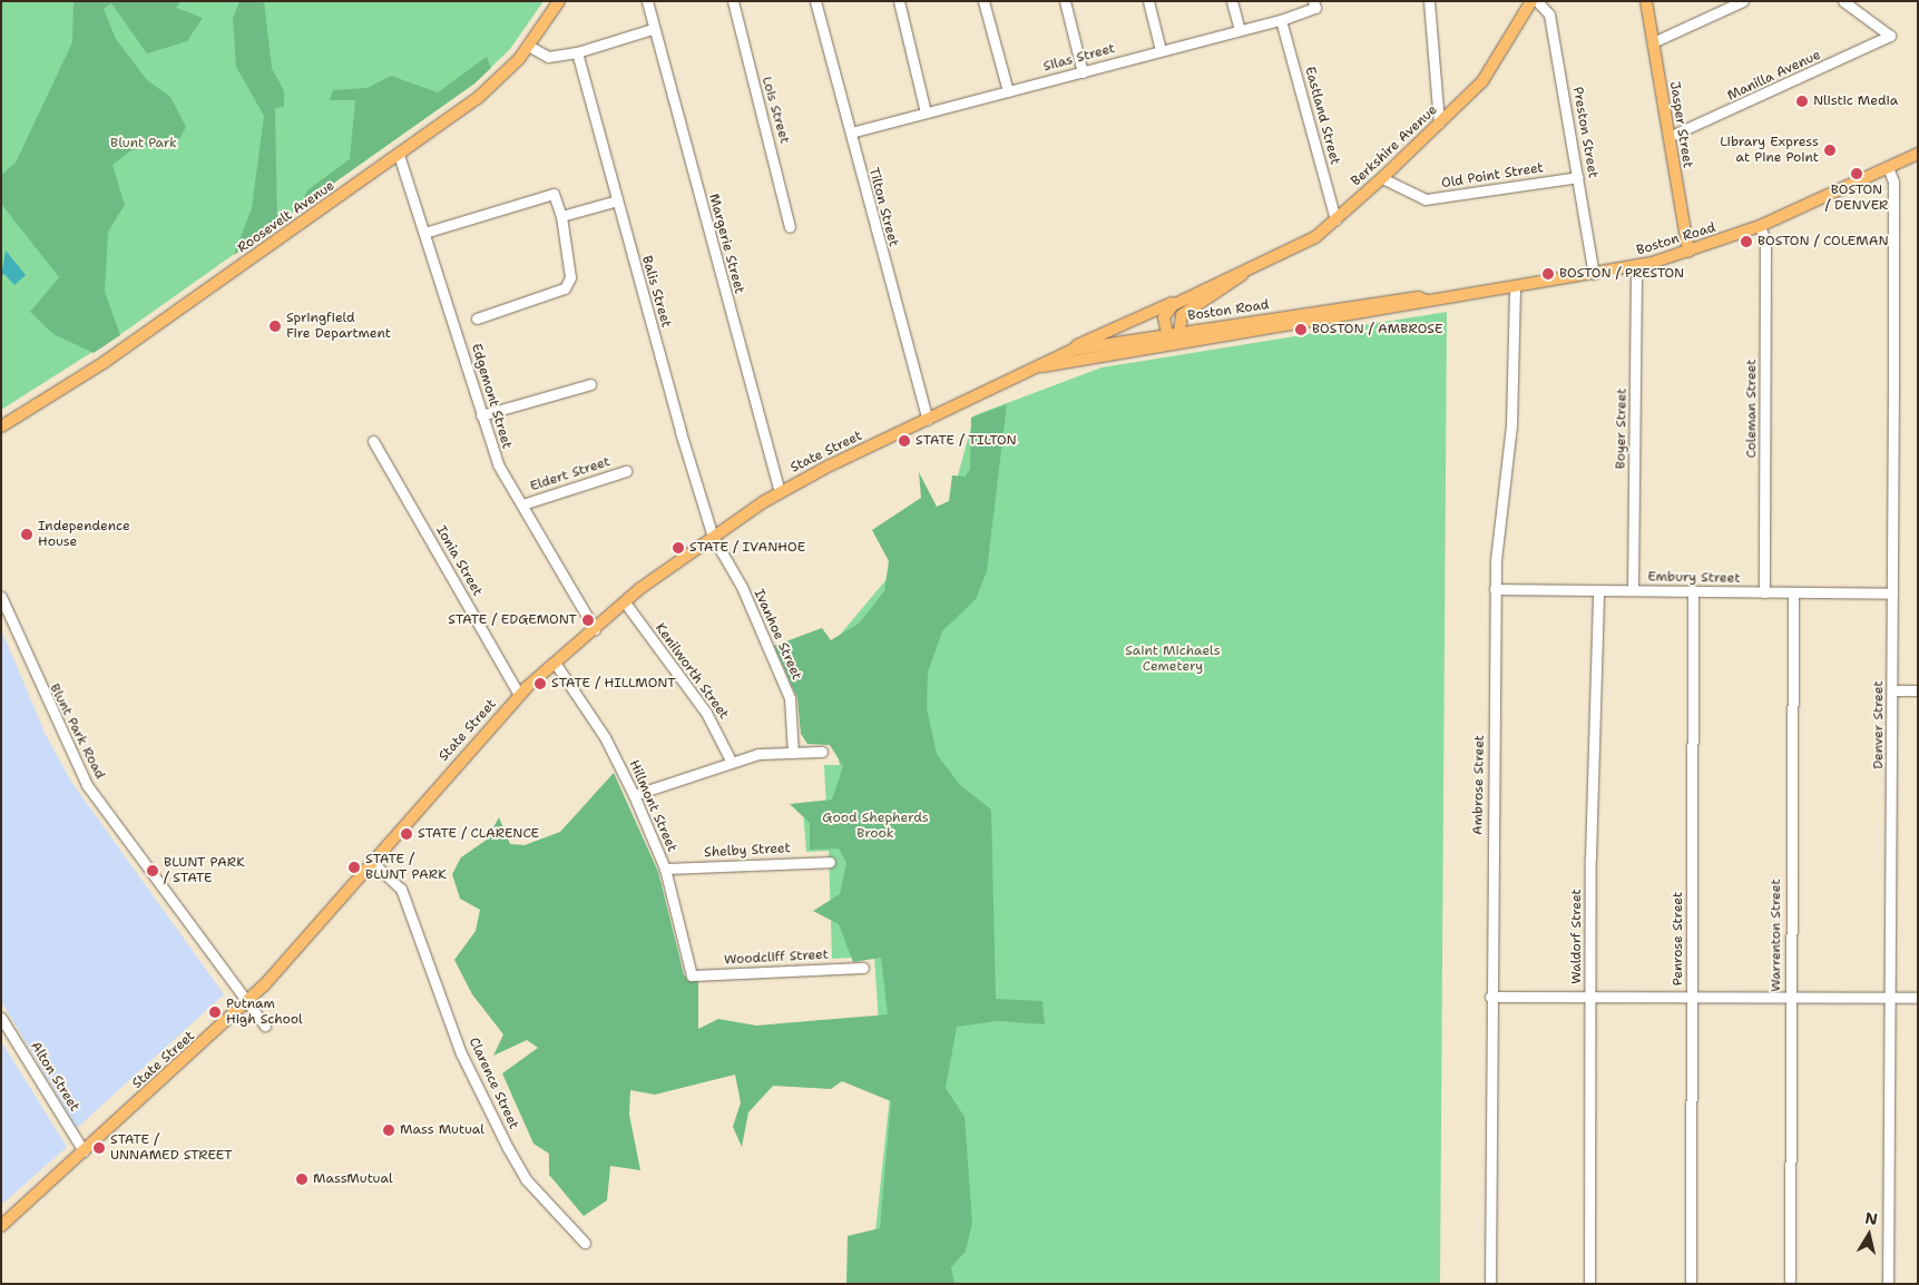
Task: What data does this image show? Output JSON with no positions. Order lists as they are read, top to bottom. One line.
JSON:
{"streets":{"main road":["Jasper Street","Berkshire Avenue","Roosevelt Avenue","Boston Road","State Street"],"street":["Silas Street","Manilla Avenue","Lois Street","Eastland Street","Preston Street","Old Point Street","Tilton Street","Margerie Street","Balis Street","Edgemont Street","Coleman Street","Boyer Street","Eldert Street","Ionia Street","Embury Street","Ivanhoe Street","Kenilworth Street","Denver Street","Blunt Park Road","Ambrose Street","Hillmont Street","Shelby Street","Warrenton Street","Waldorf Street","Penrose Street","Woodcliff Street","Alton Street","Clarence Street"]},"crossings":[["Silas Street","Eastland Street"],["Silas Street","Tilton Street"],["Manilla Avenue","Jasper Street"],["Eastland Street","Berkshire Avenue"],["Jasper Street","Boston Road"],["Preston Street","Old Point Street"],["Preston Street","Boston Road"],["Berkshire Avenue","Old Point Street"],["Berkshire Avenue","Boston Road"],["Berkshire Avenue","State Street"],["Tilton Street","State Street"],["Roosevelt Avenue","Edgemont Street"],["Boston Road","Coleman Street"],["Boston Road","Boyer Street"],["Boston Road","State Street"],["Boston Road","Denver Street"],["Boston Road","Ambrose Street"],["Margerie Street","State Street"],["Balis Street","State Street"],["Balis Street","Ivanhoe Street"],["Edgemont Street","State Street"],["Edgemont Street","Eldert Street"],["Coleman Street","Embury Street"],["Boyer Street","Embury Street"],["State Street","Ionia Street"],["State Street","Ivanhoe Street"],["State Street","Kenilworth Street"],["State Street","Blunt Park Road"],["State Street","Hillmont Street"],["State Street","Alton Street"],["State Street","Clarence Street"],["Embury Street","Denver Street"],["Embury Street","Ambrose Street"],["Embury Street","Warrenton Street"],["Embury Street","Waldorf Street"],["Embury Street","Penrose Street"],["Hillmont Street","Shelby Street"],["Hillmont Street","Woodcliff Street"]],"parks":["Blunt Park","Saint Michaels Cemetery","Good Shepherds Brook"],"places":["Nlistic Media","Library Express at Pine Point","BOSTON / DENVER","BOSTON / COLEMAN","BOSTON / PRESTON","Springfield Fire Department","BOSTON / AMBROSE","STATE / TILTON","Independence House","STATE / IVANHOE","STATE / EDGEMONT","STATE / HILLMONT","STATE / CLARENCE","STATE / BLUNT PARK","BLUNT PARK / STATE","Putnam High School","Mass Mutual","STATE / UNNAMED STREET","MassMutual"],"north":"top"}
